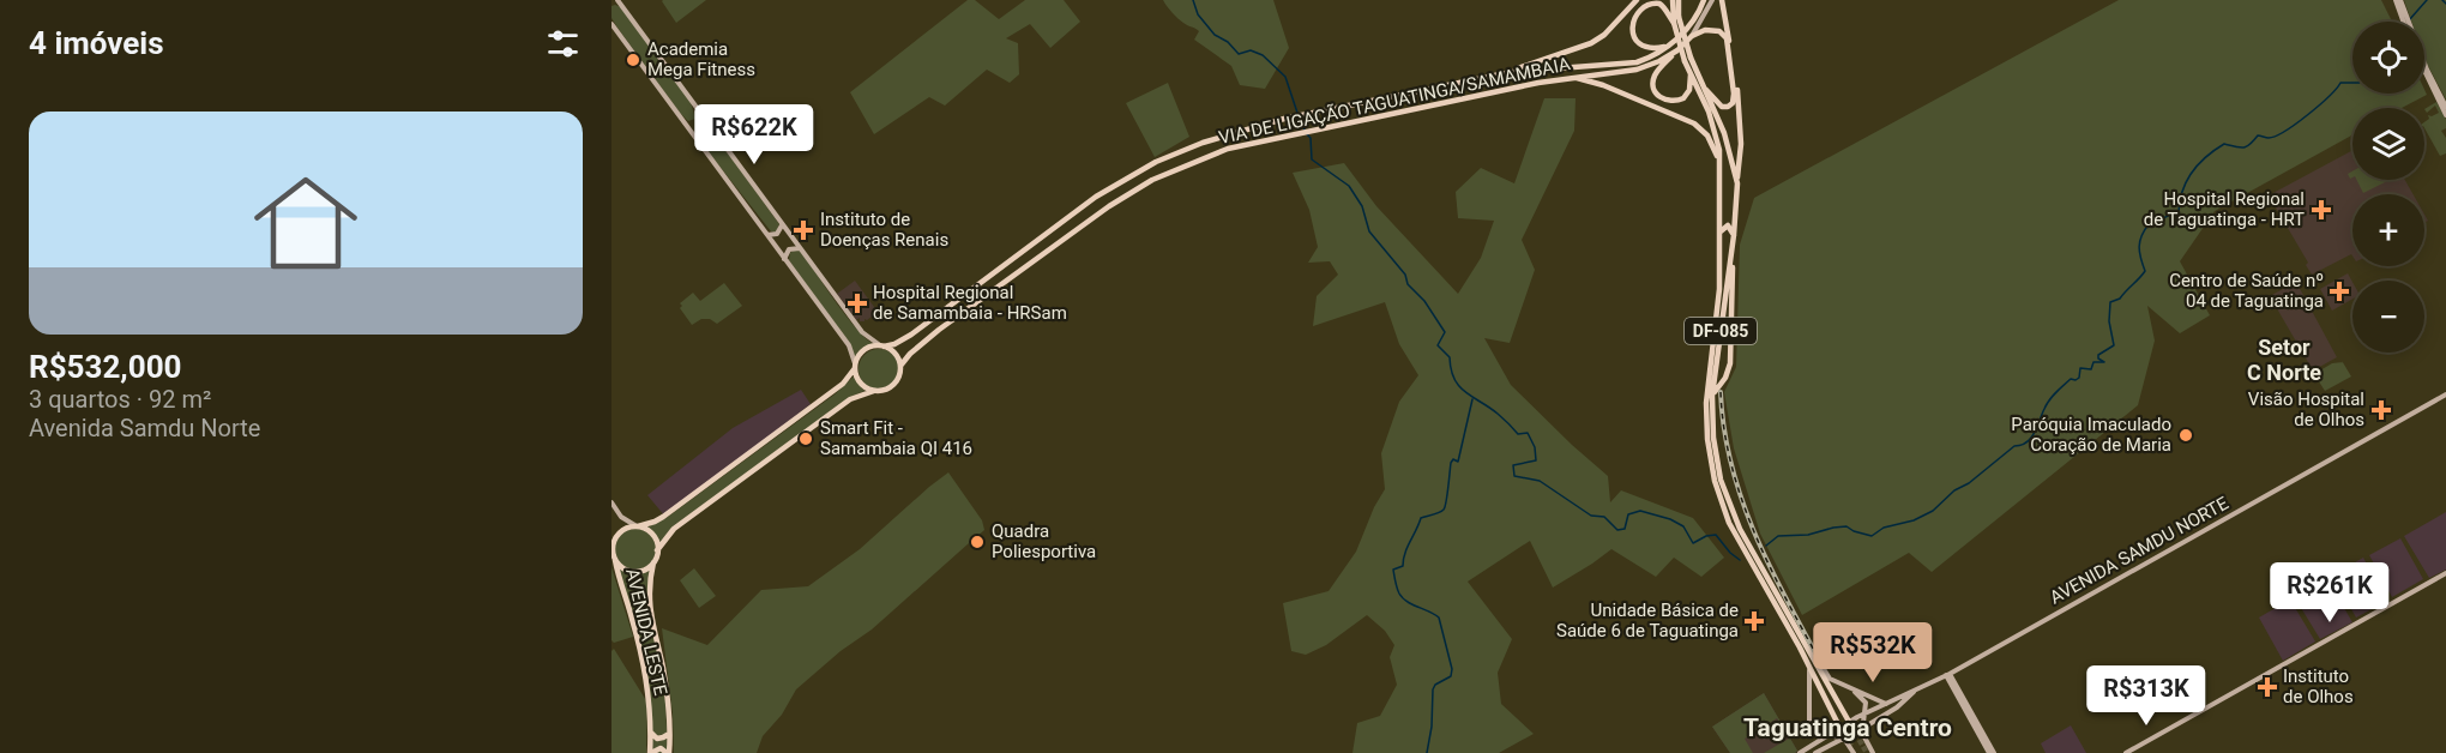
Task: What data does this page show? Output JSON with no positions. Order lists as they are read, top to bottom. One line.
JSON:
{"streets":{"main road":["VIA DE LIGAÇÃO TAGUATINGA/SAMAMBAIA","DF-085","AVENIDA SAMDU NORTE","AVENIDA LESTE"]},"crossings":[["DF-085","AVENIDA SAMDU NORTE"]],"districts":["Setor C Norte","Taguatinga Centro"],"places":{"other":["Academia Mega Fitness","Paróquia Imaculado Coração de Maria","Smart Fit - Samambaia QI 416","Quadra Poliesportiva"],"health":["Hospital Regional de Taguatinga - HRT","Instituto de Doenças Renais","Centro de Saúde nº 04 de Taguatinga","Hospital Regional de Samambaia - HRSam","Visão Hospital de Olhos","Unidade Básica de Saúde 6 de Taguatinga","Instituto de Olhos"]},"page":{"heading":"4 imóveis","map_buttons":["+","−"],"list":[{"name":"R$532,000","note":"3 quartos · 92 m² · Avenida Samdu Norte"}],"price":["R$622K","R$261K","R$532K","R$313K"]}}
